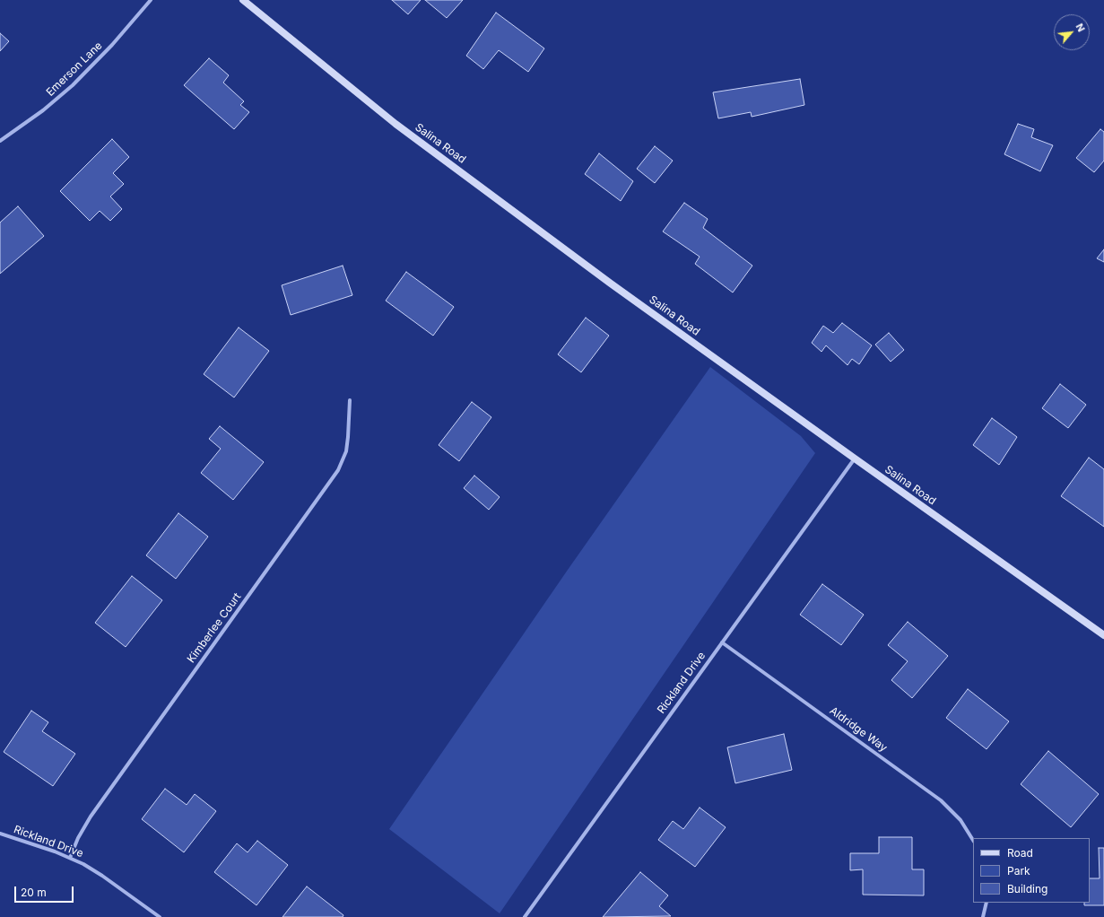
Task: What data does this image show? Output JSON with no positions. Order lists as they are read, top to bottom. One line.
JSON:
{"streets":{"street":["Emerson Lane","Salina Road","Kimberlee Court","Rickland Drive","Aldridge Way"]},"crossings":[["Salina Road","Rickland Drive"],["Kimberlee Court","Rickland Drive"],["Rickland Drive","Aldridge Way"]],"legend":["Road","Park","Building"],"scale_bar":"20 m","north":"top right"}
